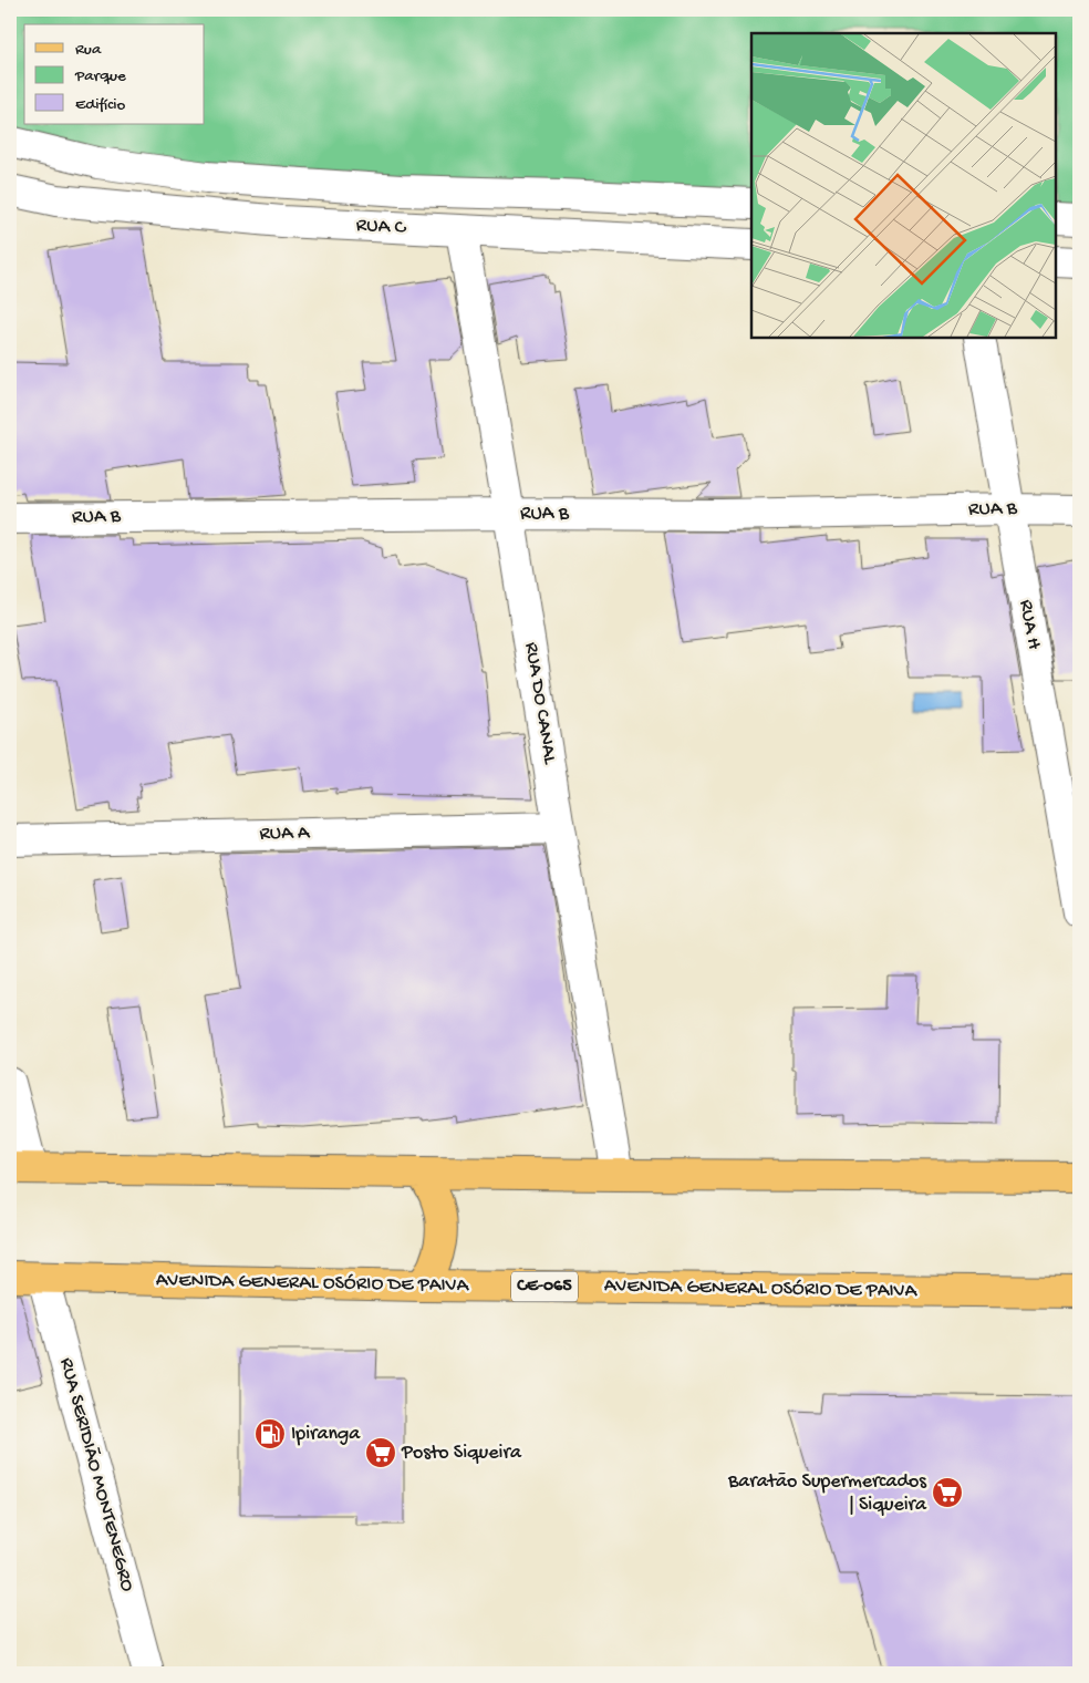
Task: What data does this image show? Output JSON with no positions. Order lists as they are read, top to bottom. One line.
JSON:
{"streets":{"main road":["AVENIDA GENERAL OSÓRIO DE PAIVA","CE-065"],"street":["RUA C","RUA B","RUA H","RUA DO CANAL","RUA A","RUA SERIDIÃO MONTENEGRO"]},"crossings":[["RUA C","RUA DO CANAL"],["RUA B","RUA H"],["RUA B","RUA DO CANAL"],["RUA DO CANAL","RUA A"],["AVENIDA GENERAL OSÓRIO DE PAIVA","RUA SERIDIÃO MONTENEGRO"]],"places":{"fuel station":["Ipiranga"],"supermarket":["Posto Siqueira","Baratão Supermercados | Siqueira"]},"legend":["Rua","Parque","Edifício"]}
